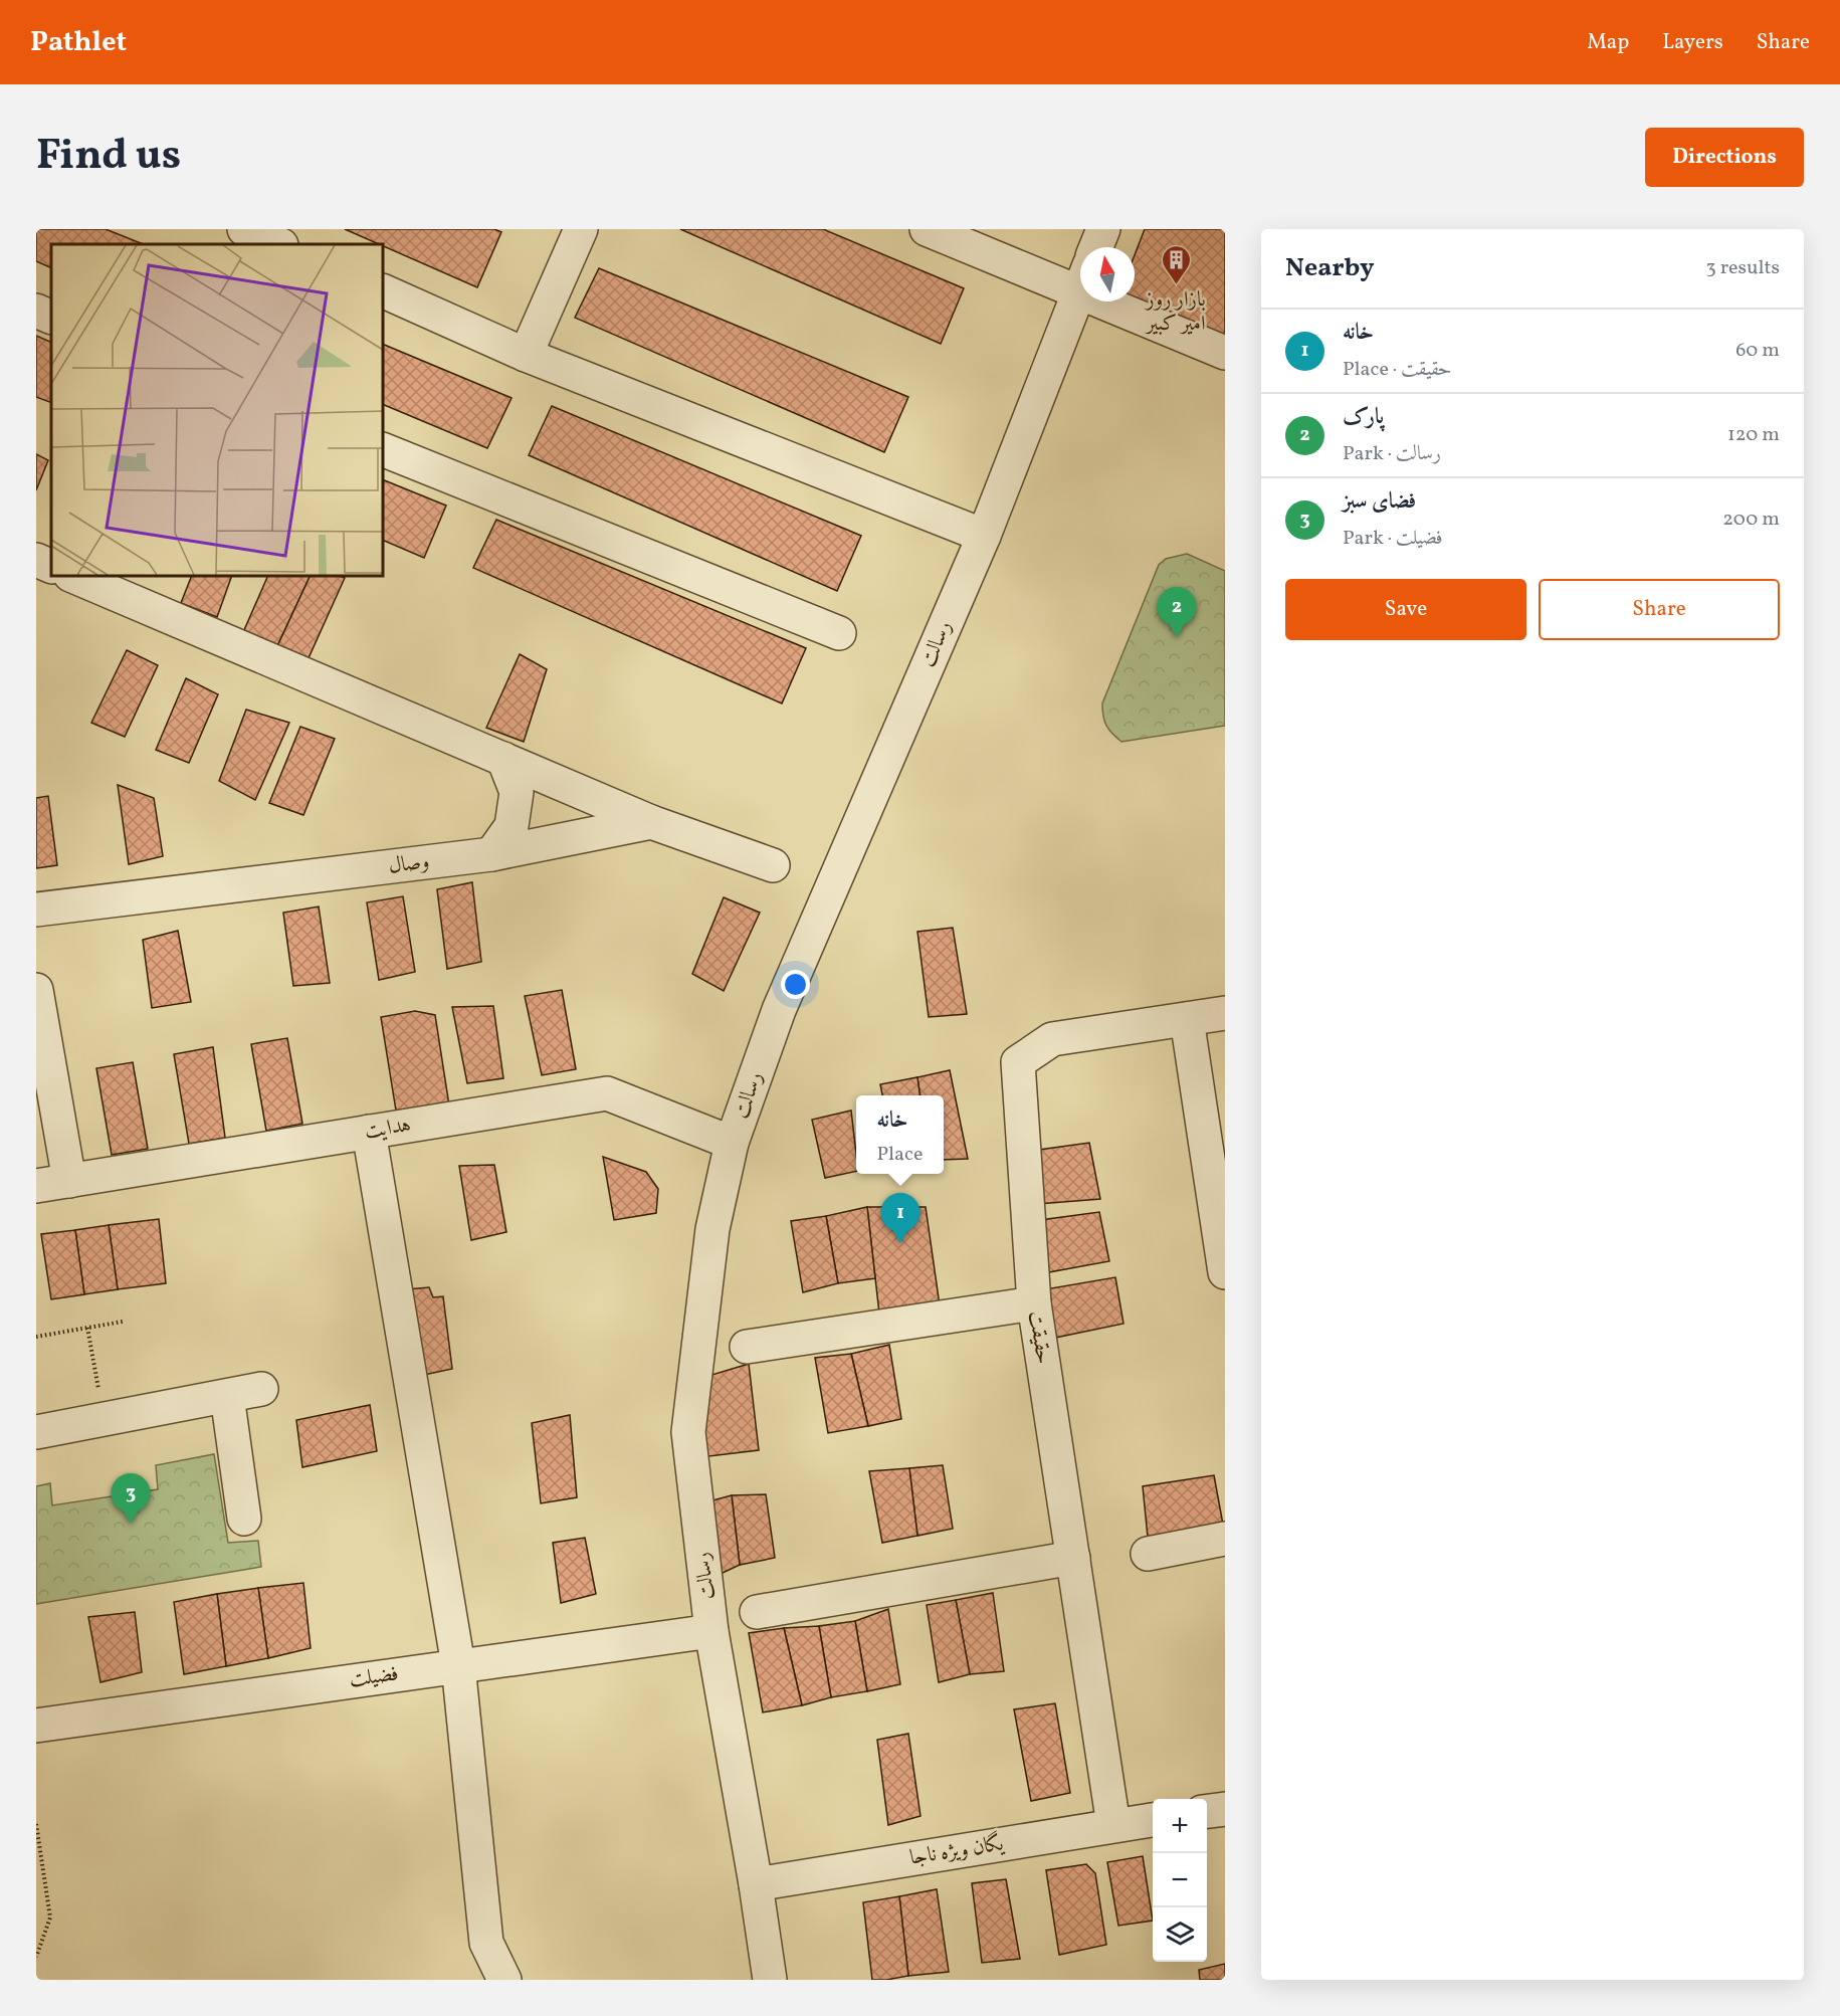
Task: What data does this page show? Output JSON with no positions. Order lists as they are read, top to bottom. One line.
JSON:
{"streets":{"street":["رسالت","وصال","هدایت","حقیقت","فضیلت","یگان ویژه ناجا"]},"crossings":[["رسالت","هدایت"],["رسالت","فضیلت"],["رسالت","یگان ویژه ناجا"],["حقیقت","یگان ویژه ناجا"]],"places":{"building":["بازار روز امیر کبیر"]},"north":"top","page":{"header":"Pathlet","nav":["Map","Layers","Share"],"title":"Find us","buttons":["Directions",["Save","Share"]],"heading":["Nearby","3 results"],"list":[{"mark":"1","name":"خانه","note":"Place · حقیقت","value":"60 m"},{"mark":"2","name":"پارک","note":"Park · رسالت","value":"120 m"},{"mark":"3","name":"فضای سبز","note":"Park · فضیلت","value":"200 m"}],"pins":["2","1","3"],"popup":["خانه","Place"],"map_buttons":["+","−"]}}
